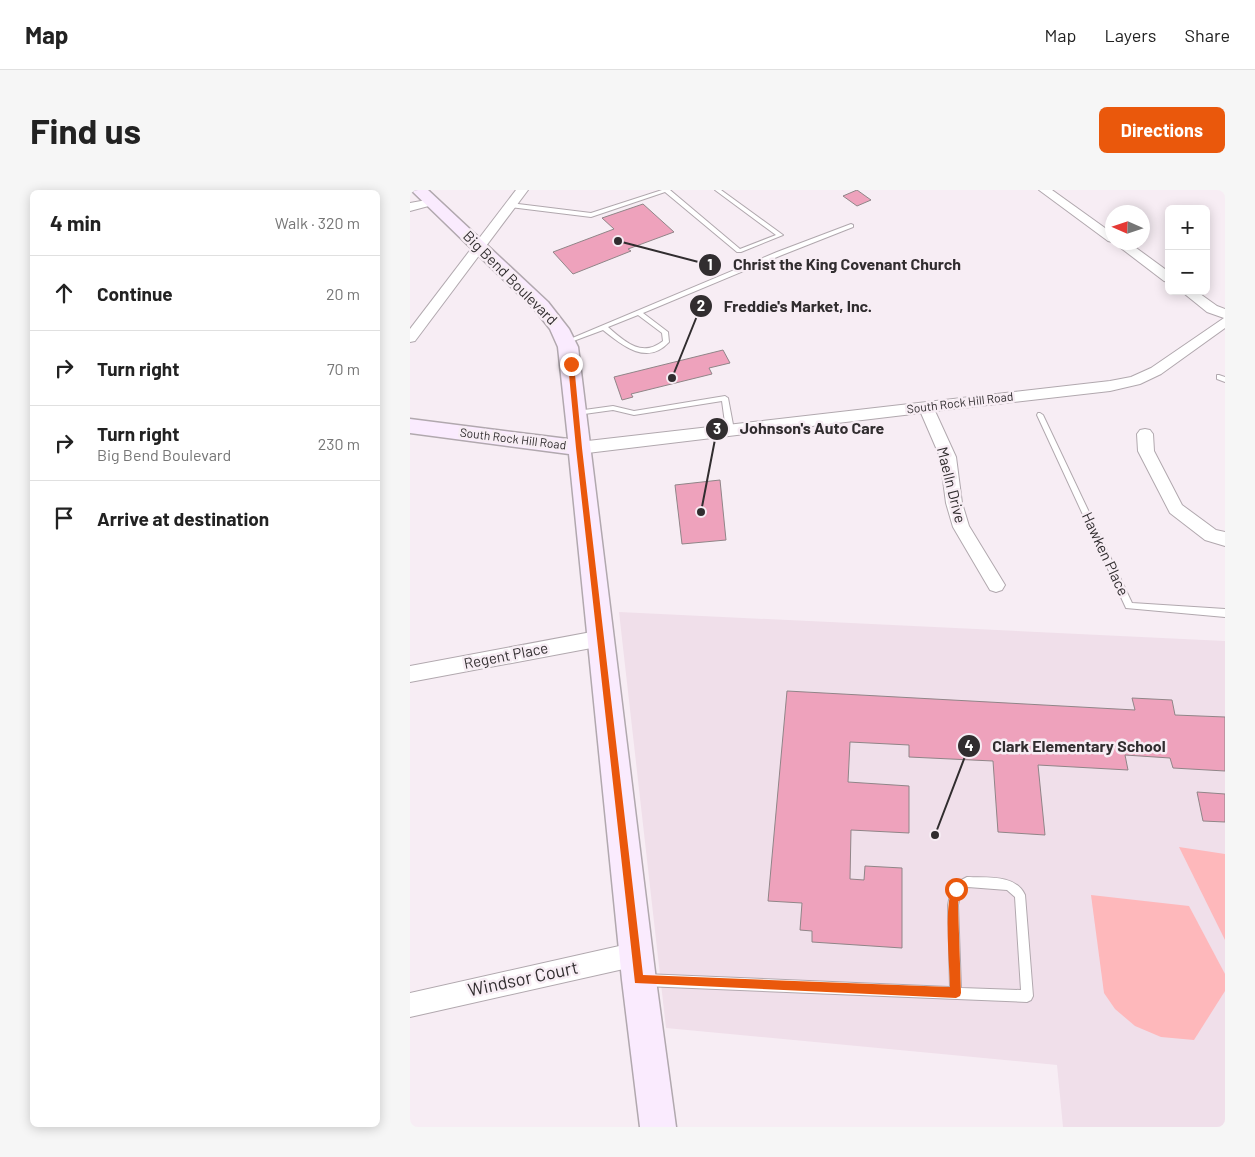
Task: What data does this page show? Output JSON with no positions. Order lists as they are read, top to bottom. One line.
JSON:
{"streets":{"main road":["Big Bend Boulevard","South Rock Hill Road"],"street":["Maelln Drive","Regent Place","Windsor Court"],"lane":["Hawken Place"]},"crossings":[["Big Bend Boulevard","South Rock Hill Road"],["Big Bend Boulevard","Regent Place"],["Big Bend Boulevard","Windsor Court"],["South Rock Hill Road","Maelln Drive"]],"places":["Christ the King Covenant Church","Freddie's Market, Inc.","Johnson's Auto Care","Clark Elementary School"],"north":"left","page":{"header":"Map","nav":["Map","Layers","Share"],"buttons":"Directions","title":"Find us","heading":["4 min","Walk · 320 m"],"map_buttons":["+","−"],"list":[["Continue","20 m"],["Turn right","70 m"],["Turn right","Big Bend Boulevard","230 m"],"Arrive at destination"]}}
